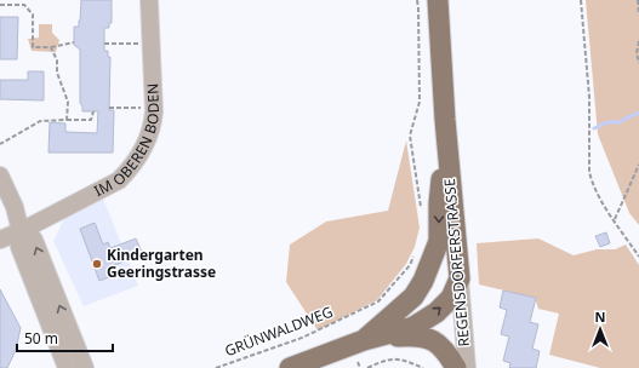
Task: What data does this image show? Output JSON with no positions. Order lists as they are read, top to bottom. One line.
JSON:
{"streets":{"main road":["REGENSDORFERSTRASSE"],"street":["IM OBEREN BODEN"],"path":["GRÜNWALDWEG"]},"places":["Kindergarten Geeringstrasse"],"scale_bar":"50 m","north":"top"}
